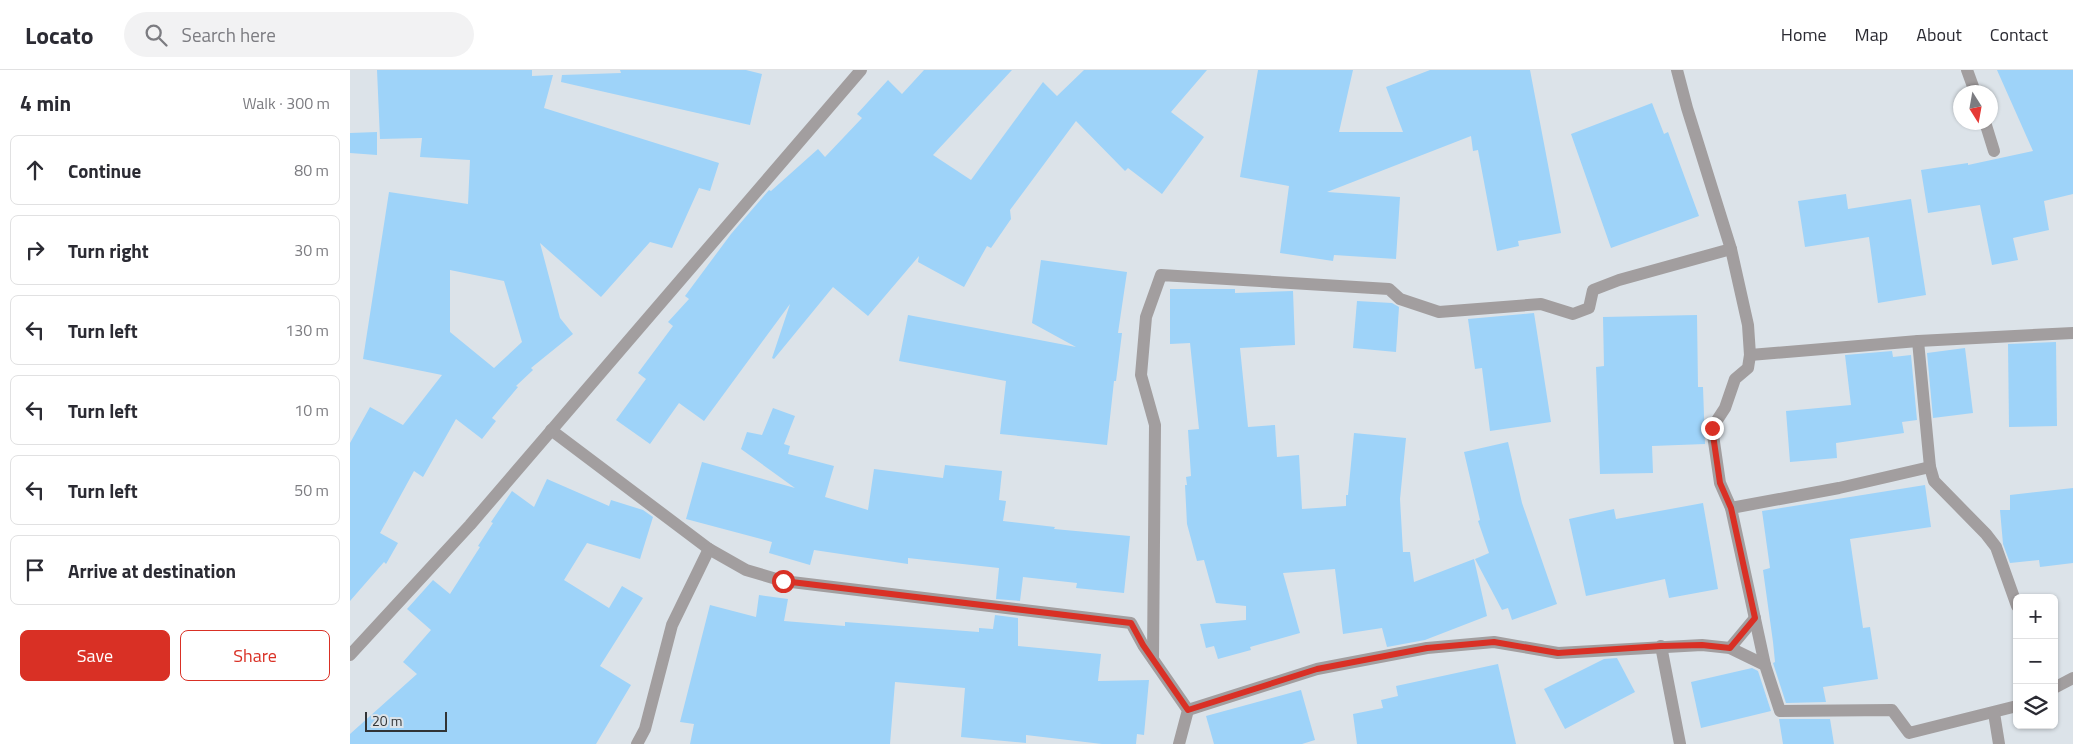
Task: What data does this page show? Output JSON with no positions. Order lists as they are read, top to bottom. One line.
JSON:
{"scale_bar":"20 m","north":"bottom","page":{"header":"Locato","search":"Search here","nav":["Home","Map","About","Contact"],"heading":["4 min","Walk · 300 m"],"list":[["Continue","80 m"],["Turn right","30 m"],["Turn left","130 m"],["Turn left","10 m"],["Turn left","50 m"],"Arrive at destination"],"map_buttons":["+","−"],"buttons":["Save","Share"],"scale":"20 m"}}
